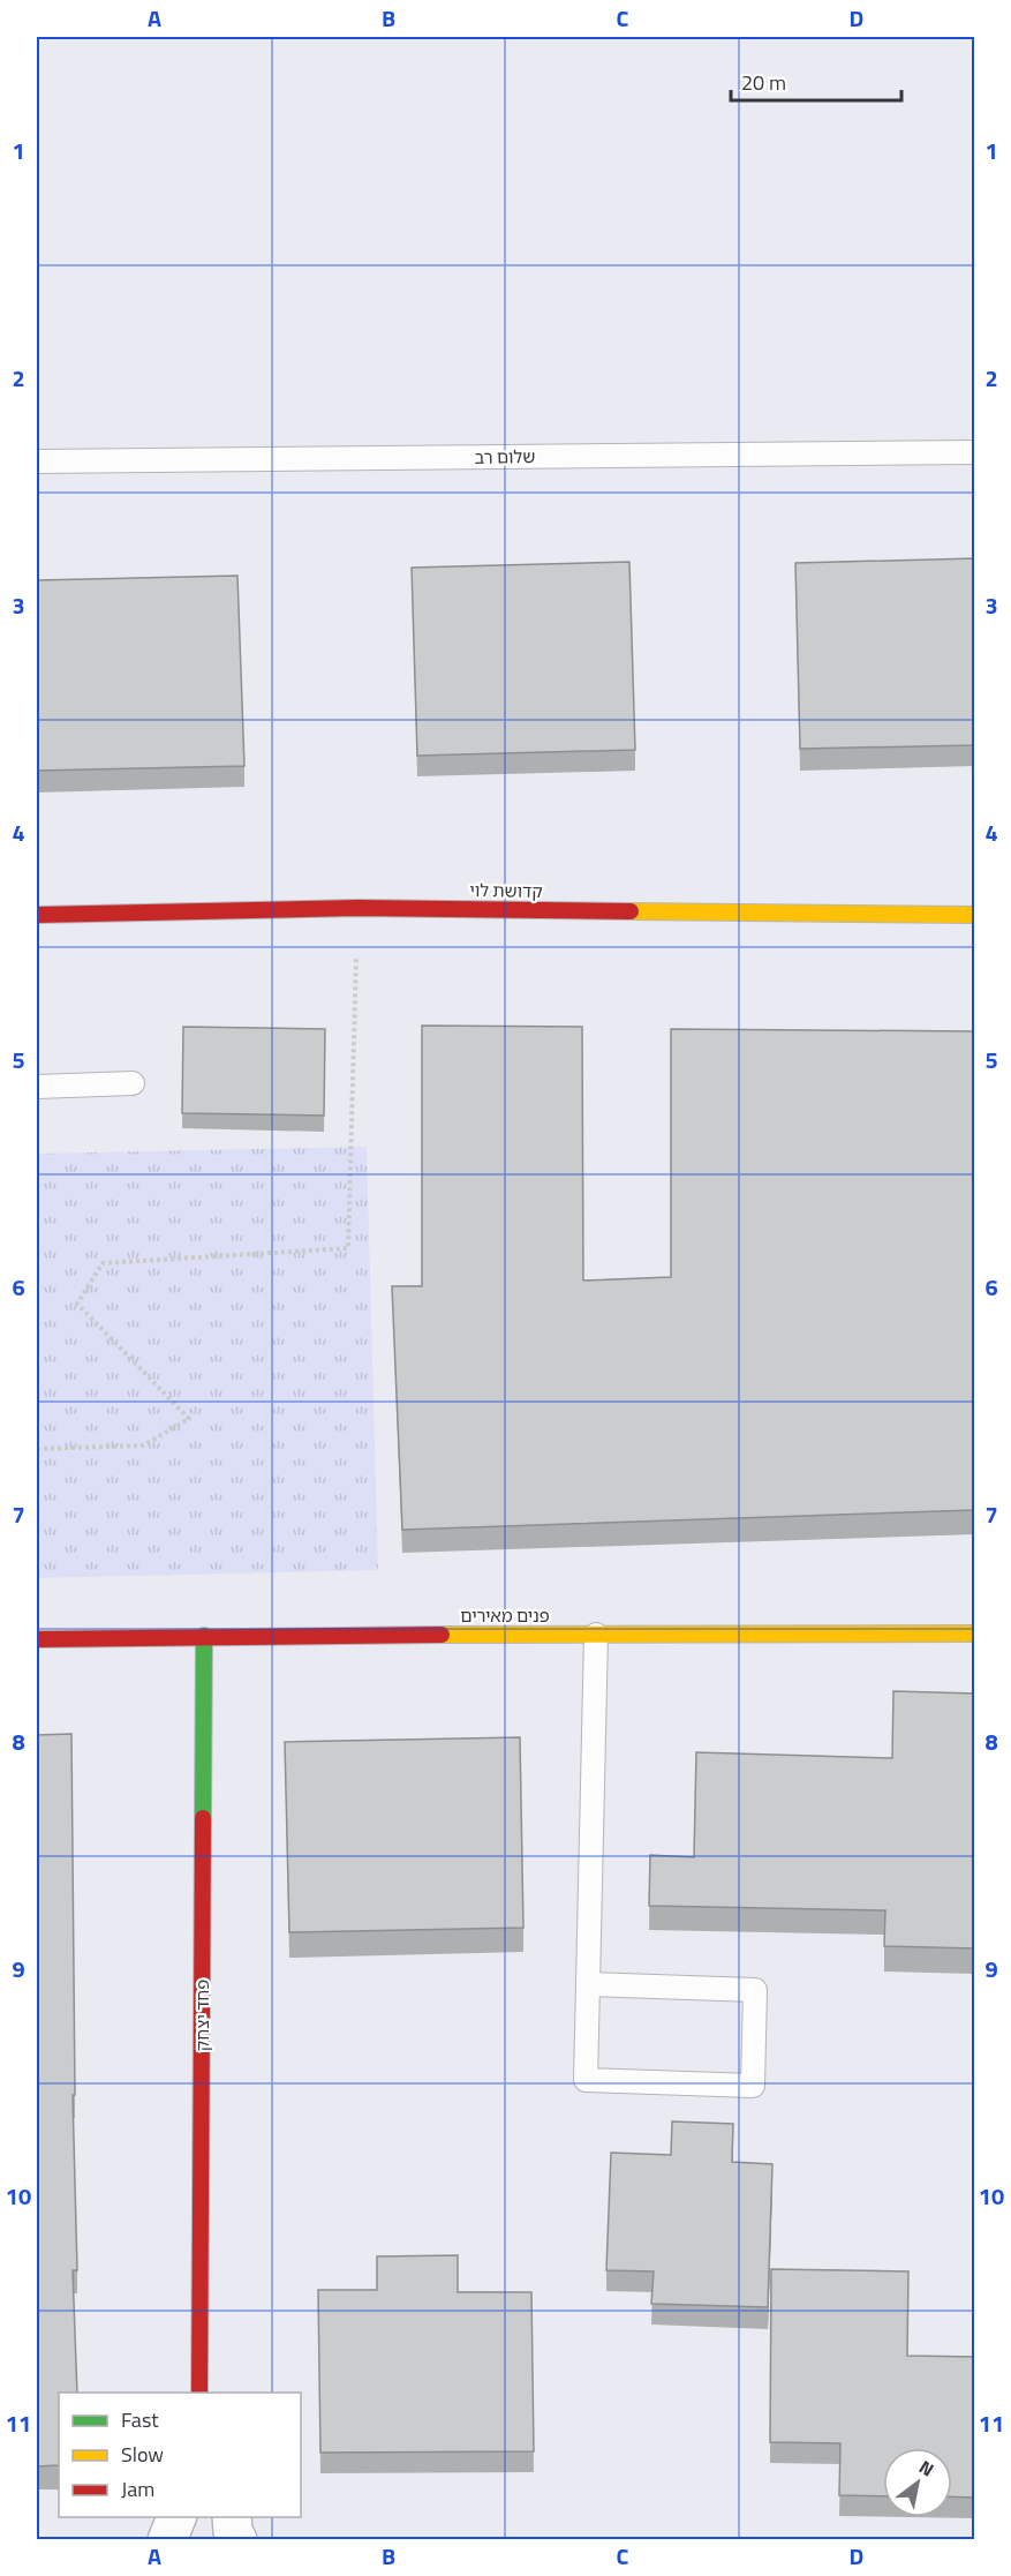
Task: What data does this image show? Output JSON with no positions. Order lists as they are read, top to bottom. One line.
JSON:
{"streets":{"street":["קדושת לוי","פנים מאירים","פחד יצחק"],"lane":["שלום רב"]},"crossings":[["פנים מאירים","פחד יצחק"]],"legend":["Fast","Slow","Jam"],"scale_bar":"20 m","north":"top right","grid":{"columns":["A","B","C","D"],"rows":["1","2","3","4","5","6","7","8","9","10","11"]}}
